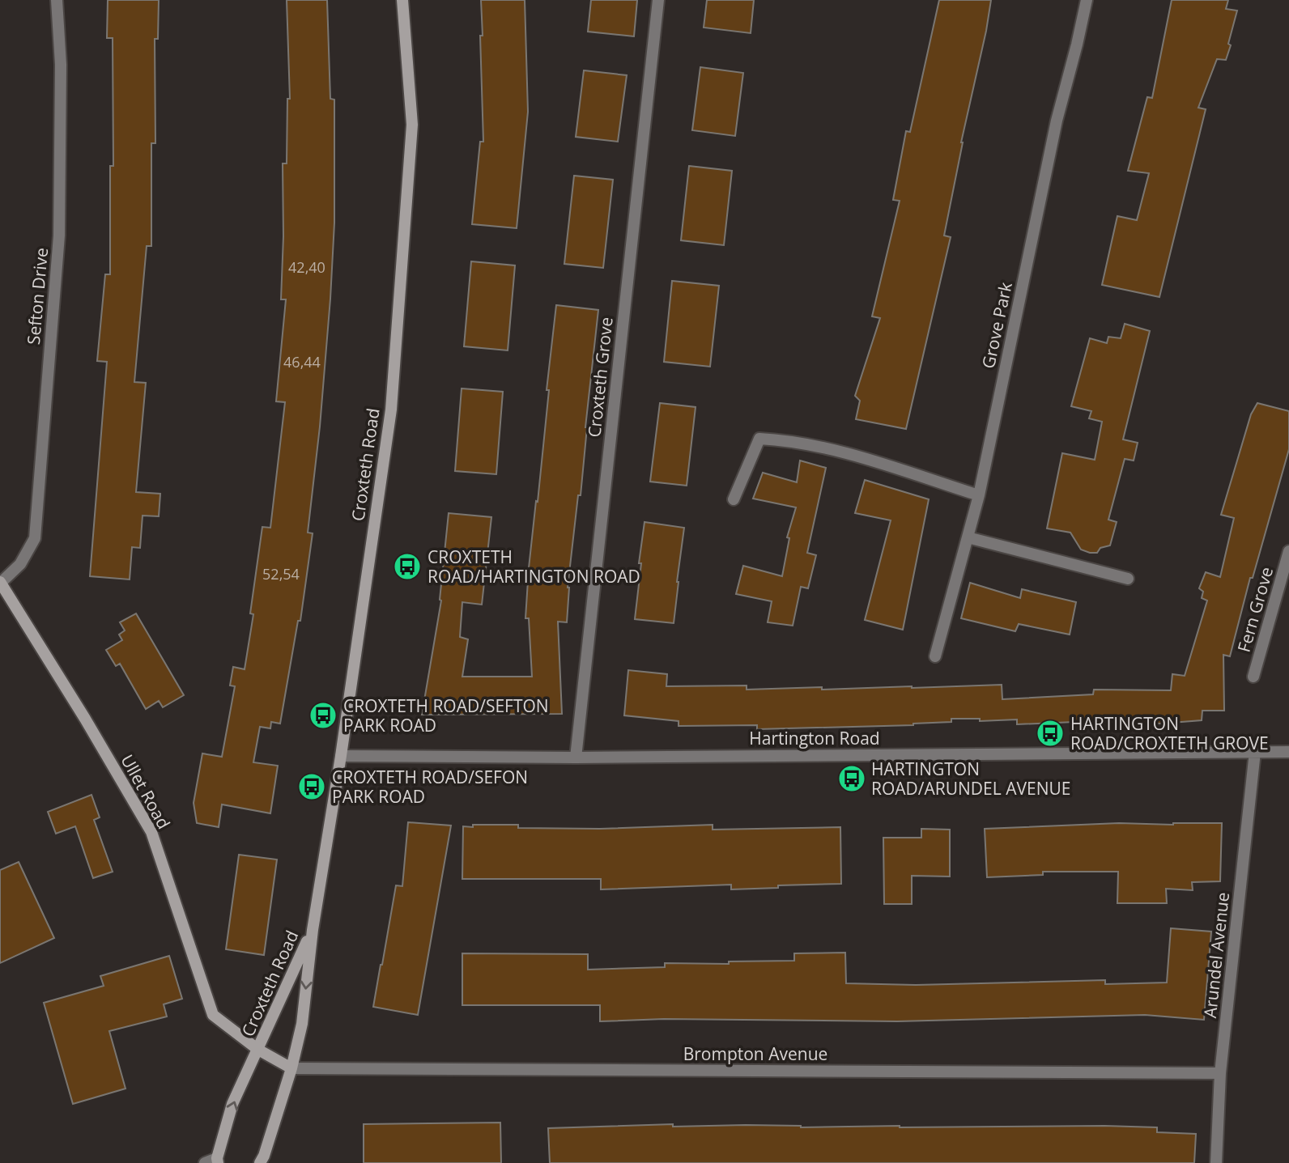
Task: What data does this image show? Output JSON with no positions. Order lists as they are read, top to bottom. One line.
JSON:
{"streets":{"main road":["Croxteth Road","Ullet Road"],"street":["Sefton Drive","Grove Park","Croxteth Grove","Fern Grove","Hartington Road","Arundel Avenue","Brompton Avenue"]},"crossings":[["Sefton Drive","Ullet Road"],["Croxteth Grove","Hartington Road"],["Croxteth Road","Hartington Road"],["Croxteth Road","Ullet Road"],["Croxteth Road","Brompton Avenue"],["Hartington Road","Arundel Avenue"],["Arundel Avenue","Brompton Avenue"]],"places":{"bus stop":["CROXTETH ROAD/HARTINGTON ROAD","CROXTETH ROAD/SEFTON PARK ROAD","HARTINGTON ROAD/CROXTETH GROVE","HARTINGTON ROAD/ARUNDEL AVENUE","CROXTETH ROAD/SEFON PARK ROAD"]},"house_numbers":["42,40","46,44","52,54"]}
